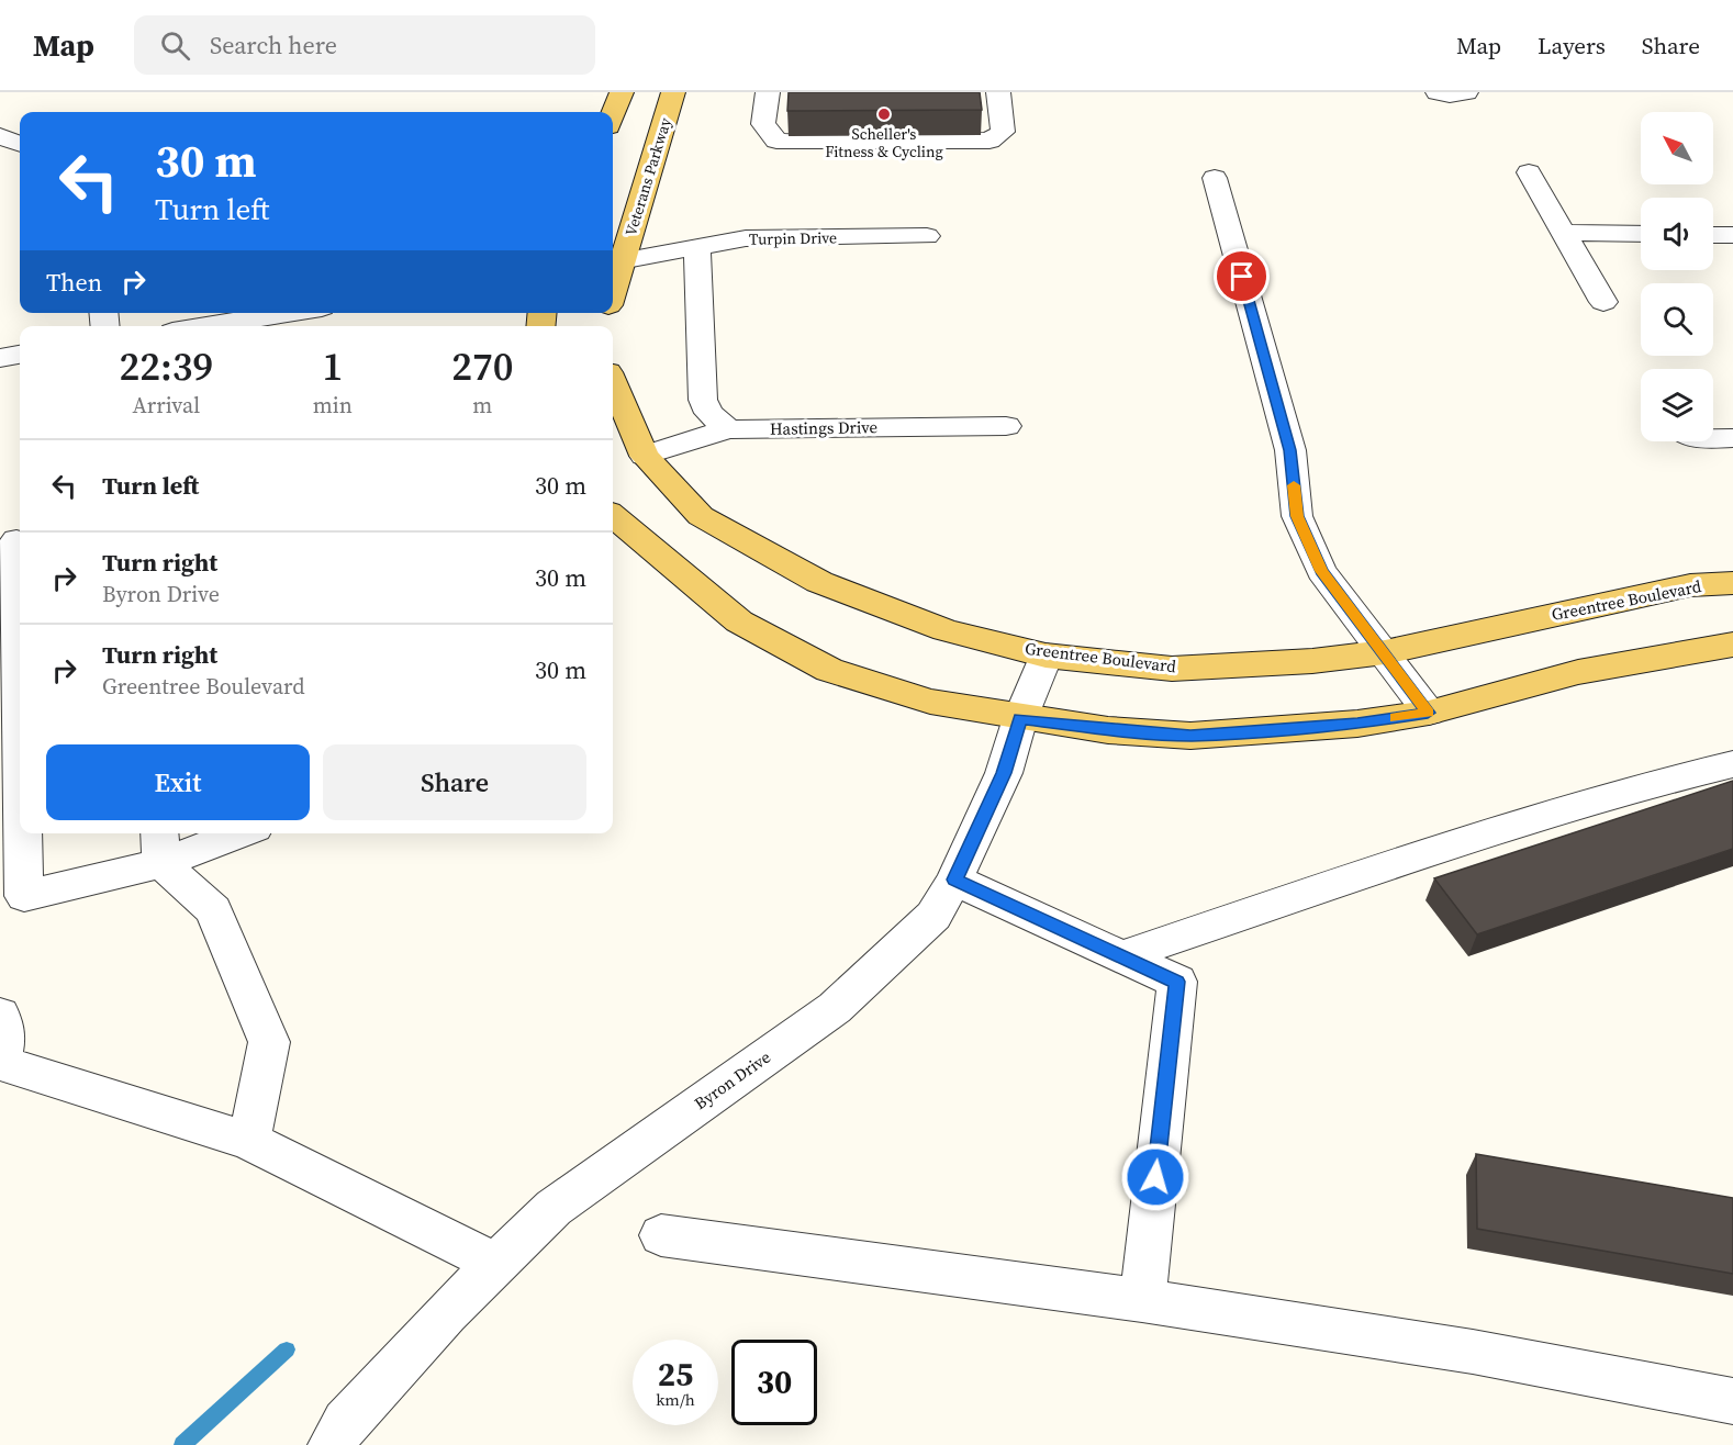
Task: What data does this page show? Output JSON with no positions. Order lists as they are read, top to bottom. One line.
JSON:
{"streets":{"main road":["Veterans Parkway","Greentree Boulevard"],"street":["Turpin Drive","Hastings Drive","Byron Drive"]},"crossings":[["Veterans Parkway","Turpin Drive"],["Hastings Drive","Greentree Boulevard"],["Greentree Boulevard","Byron Drive"]],"places":["Scheller's Fitness & Cycling"],"north":"top left","page":{"header":"Map","search":"Search here","nav":["Map","Layers","Share"],"turn":["30 m","Turn left"],"then":"Then","eta":["22:39","Arrival","1","min","270","m"],"list":[{"name":"Turn left","value":"30 m"},{"name":"Turn right","note":"Byron Drive","value":"30 m"},{"name":"Turn right","note":"Greentree Boulevard","value":"30 m"}],"buttons":["Exit","Share"],"speed":"25 km/h","limit":"30"}}
